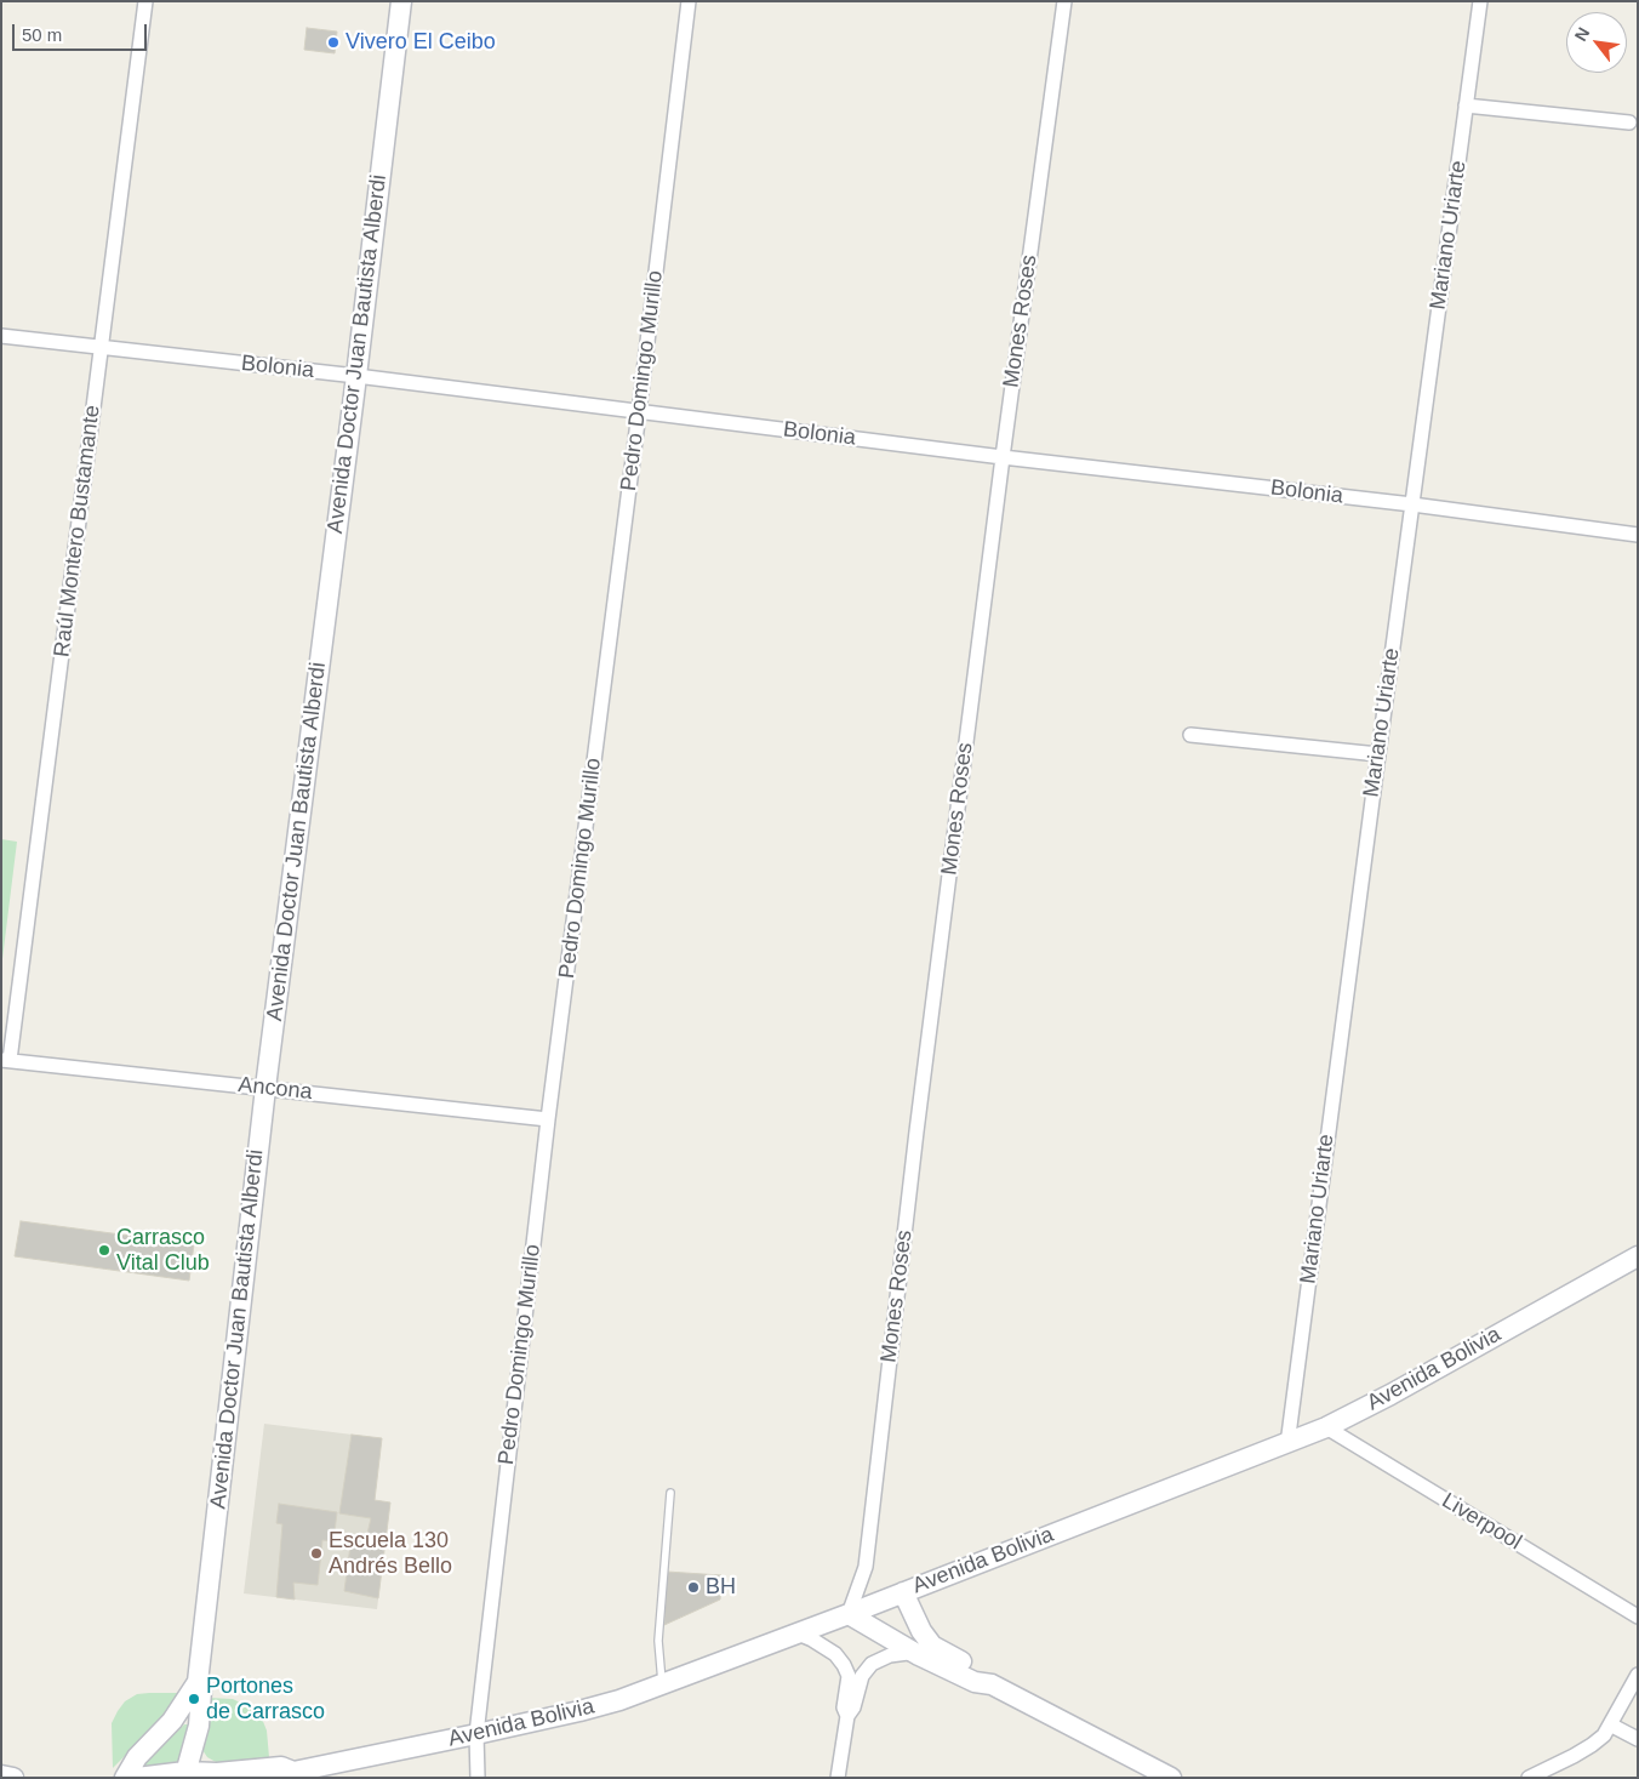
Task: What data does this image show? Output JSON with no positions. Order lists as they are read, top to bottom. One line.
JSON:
{"streets":{"street":["Mariano Uriarte","Mones Roses","Avenida Doctor Juan Bautista Alberdi","Bolonia","Pedro Domingo Murillo","Raúl Montero Bustamante","Ancona","Avenida Bolivia","Liverpool"]},"crossings":[["Mariano Uriarte","Bolonia"],["Mariano Uriarte","Avenida Bolivia"],["Mones Roses","Bolonia"],["Mones Roses","Avenida Bolivia"],["Avenida Doctor Juan Bautista Alberdi","Bolonia"],["Avenida Doctor Juan Bautista Alberdi","Ancona"],["Avenida Doctor Juan Bautista Alberdi","Avenida Bolivia"],["Bolonia","Pedro Domingo Murillo"],["Bolonia","Raúl Montero Bustamante"],["Pedro Domingo Murillo","Ancona"],["Pedro Domingo Murillo","Avenida Bolivia"],["Raúl Montero Bustamante","Ancona"],["Avenida Bolivia","Liverpool"]],"places":["Vivero El Ceibo","Carrasco Vital Club","Escuela 130 Andrés Bello","BH","Portones de Carrasco"],"scale_bar":"50 m","north":"top left"}
